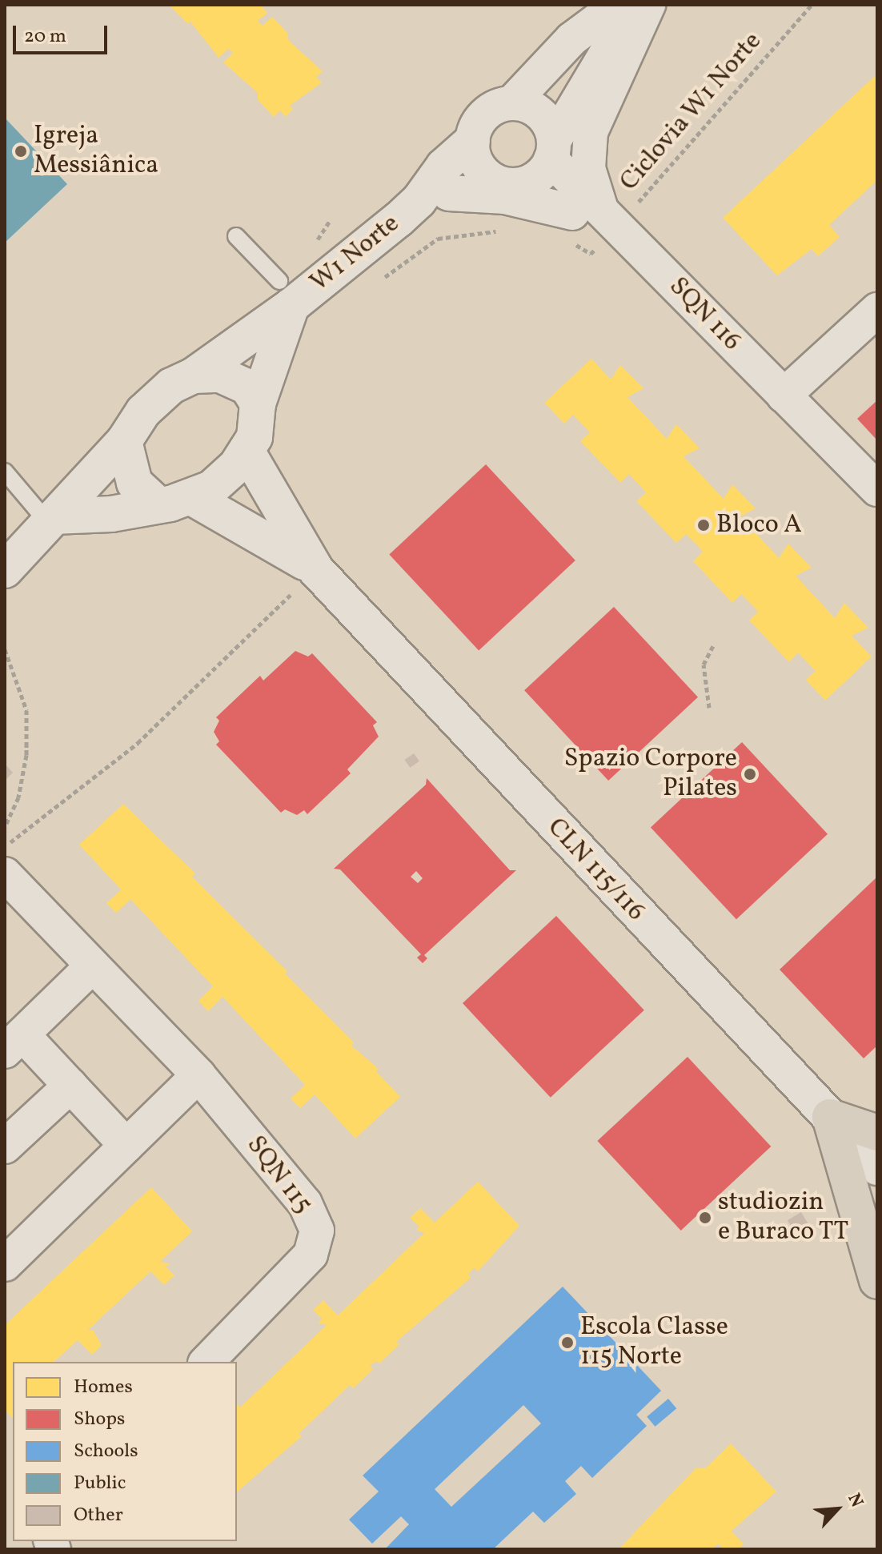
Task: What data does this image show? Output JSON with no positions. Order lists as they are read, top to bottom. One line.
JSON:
{"streets":{"street":["W1 Norte","SQN 116","CLN 115/116","SQN 115"],"path":["Ciclovia W1 Norte"]},"crossings":[["Ciclovia W1 Norte","SQN 116"],["W1 Norte","SQN 116"],["W1 Norte","CLN 115/116"]],"places":["Igreja Messiânica","Bloco A","Spazio Corpore Pilates","studiozin e Buraco TT","Escola Classe 115 Norte"],"legend":["Homes","Shops","Schools","Public","Other"],"scale_bar":"20 m","north":"top right"}
